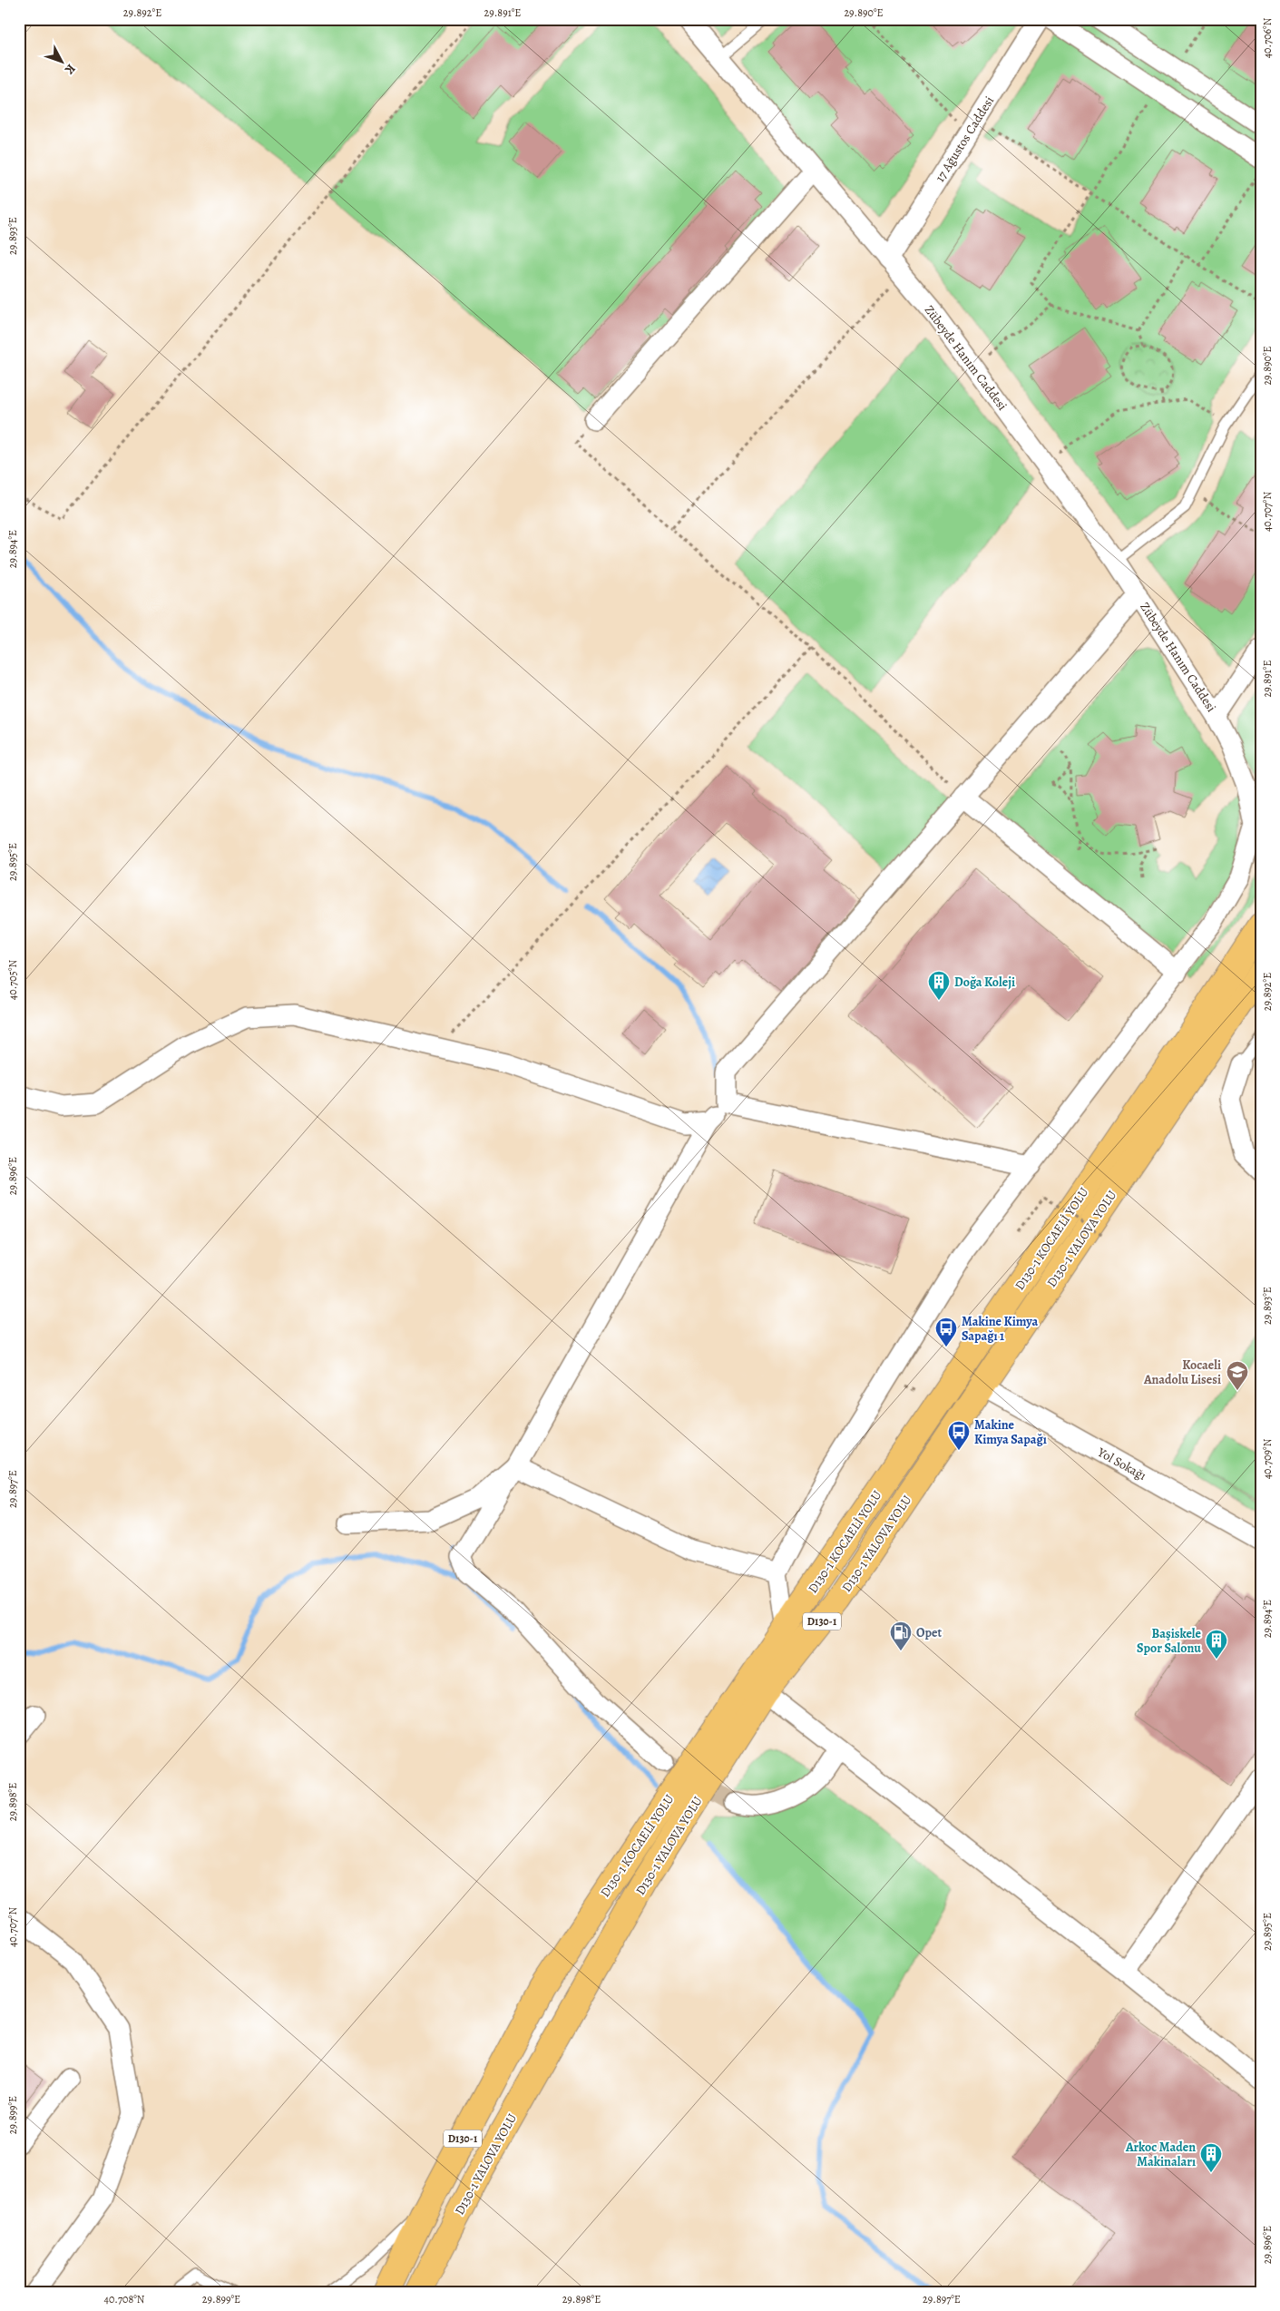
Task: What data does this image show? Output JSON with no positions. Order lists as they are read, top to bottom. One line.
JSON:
{"streets":{"highway":["D130-1 KOCAELİ YOLU","D130-1 YALOVA YOLU","D130-1"],"street":["17 Ağustos Caddesi","Zübeyde Hanım Caddesi","Yol Sokağı"]},"crossings":[["17 Ağustos Caddesi","Zübeyde Hanım Caddesi"],["D130-1 YALOVA YOLU","Yol Sokağı"]],"places":{"building":["Doğa Koleji","Başiskele Spor Salonu","Arkoc Maden Makinaları"],"bus stop":["Makine Kimya Sapağı 1","Makine Kimya Sapağı"],"school or university":["Kocaeli Anadolu Lisesi"],"fuel station":["Opet"]},"north":"bottom right","coordinates":["29.892°E","29.891°E","29.890°E","40.706°N","29.893°E","40.707°N","29.894°E","29.895°E","40.705°N","29.896°E","40.709°N","29.897°E","29.898°E","29.899°E","40.708°N"]}
